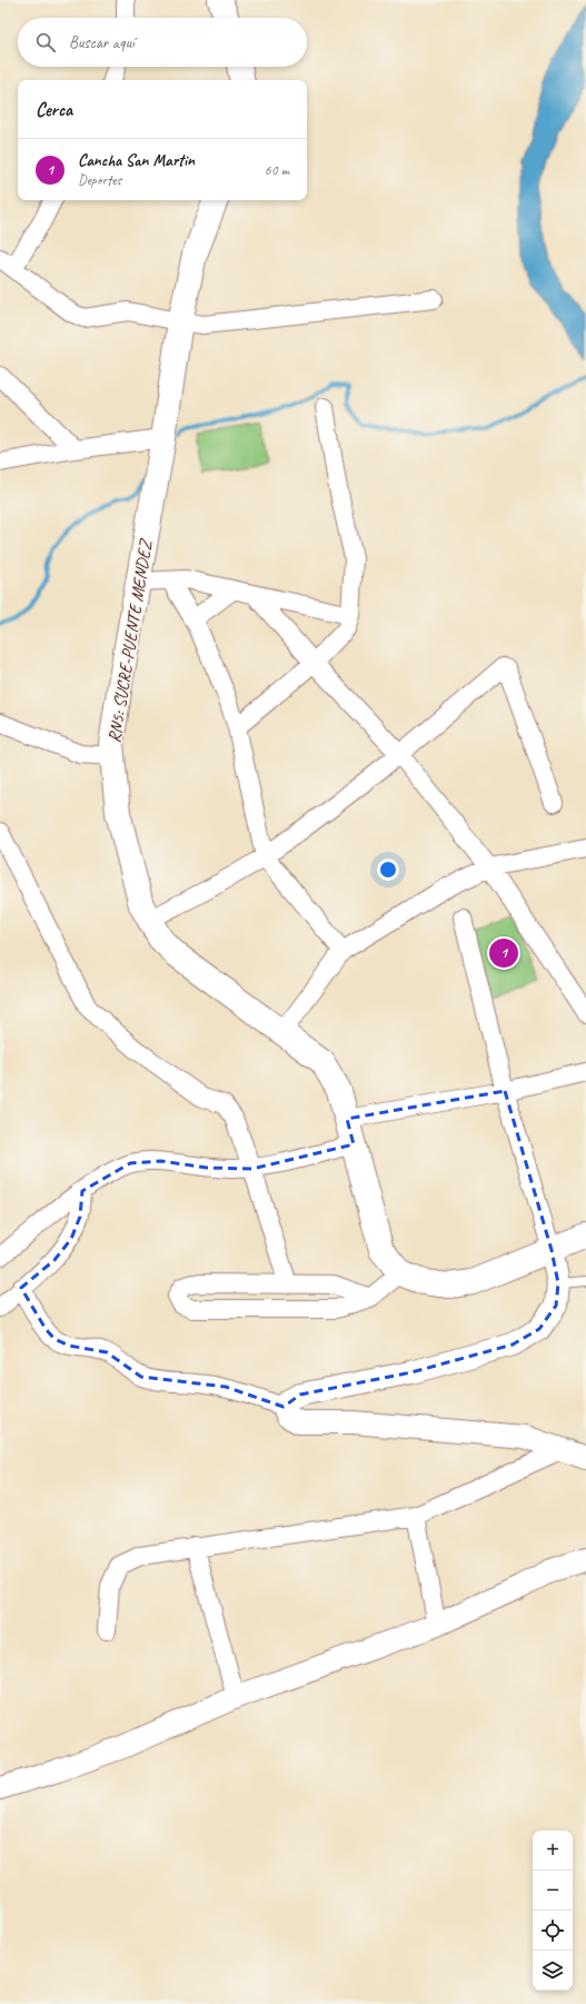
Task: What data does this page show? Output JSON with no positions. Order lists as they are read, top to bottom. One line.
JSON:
{"streets":{"highway":["RN5: SUCRE-PUENTE MENDEZ"]},"page":{"search":"Buscar aquí","heading":"Cerca","list":[{"mark":"1","name":"Cancha San Martin","note":"Deportes","value":"60 m"}],"pins":"1","map_buttons":["+","−"]}}
